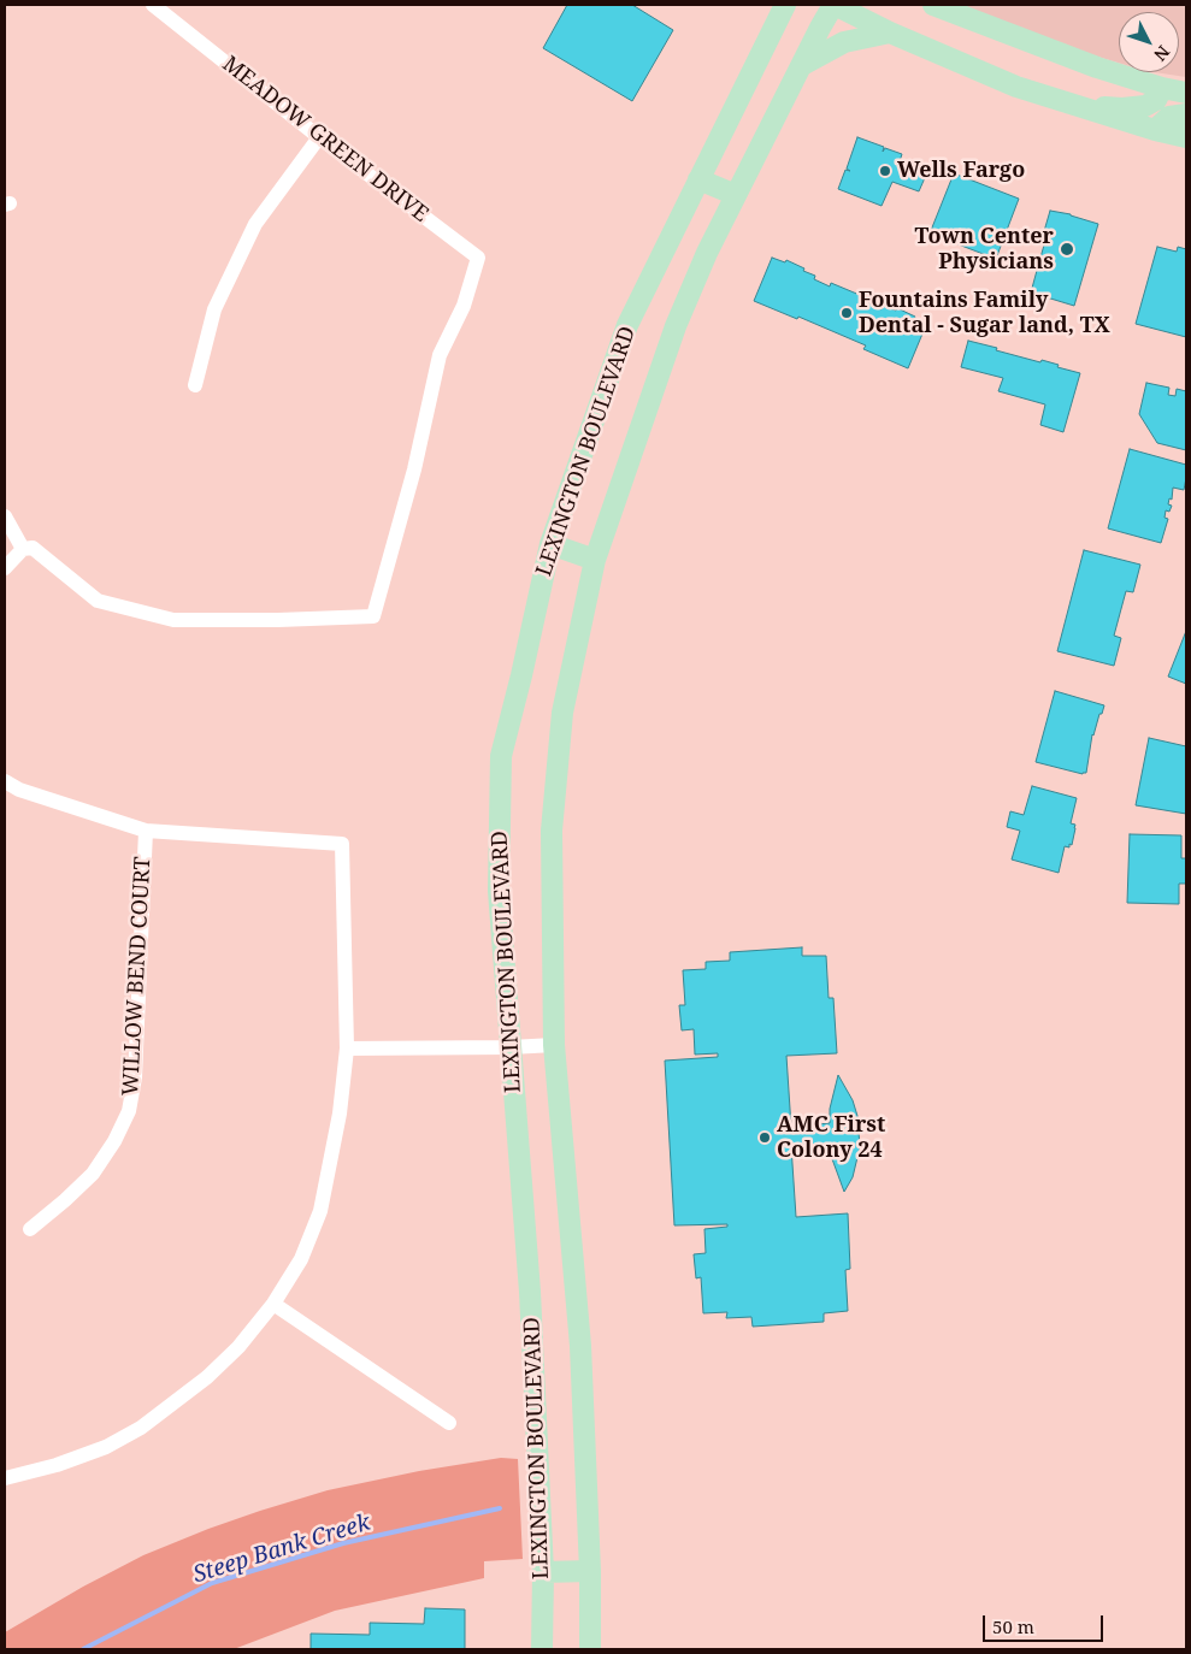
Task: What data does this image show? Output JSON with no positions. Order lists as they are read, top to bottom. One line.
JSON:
{"streets":{"main road":["LEXINGTON BOULEVARD"],"street":["MEADOW GREEN DRIVE","WILLOW BEND COURT"]},"water":["Steep Bank Creek"],"places":["Wells Fargo","Town Center Physicians","Fountains Family Dental - Sugar land, TX","AMC First Colony 24"],"scale_bar":"50 m","north":"bottom right"}
